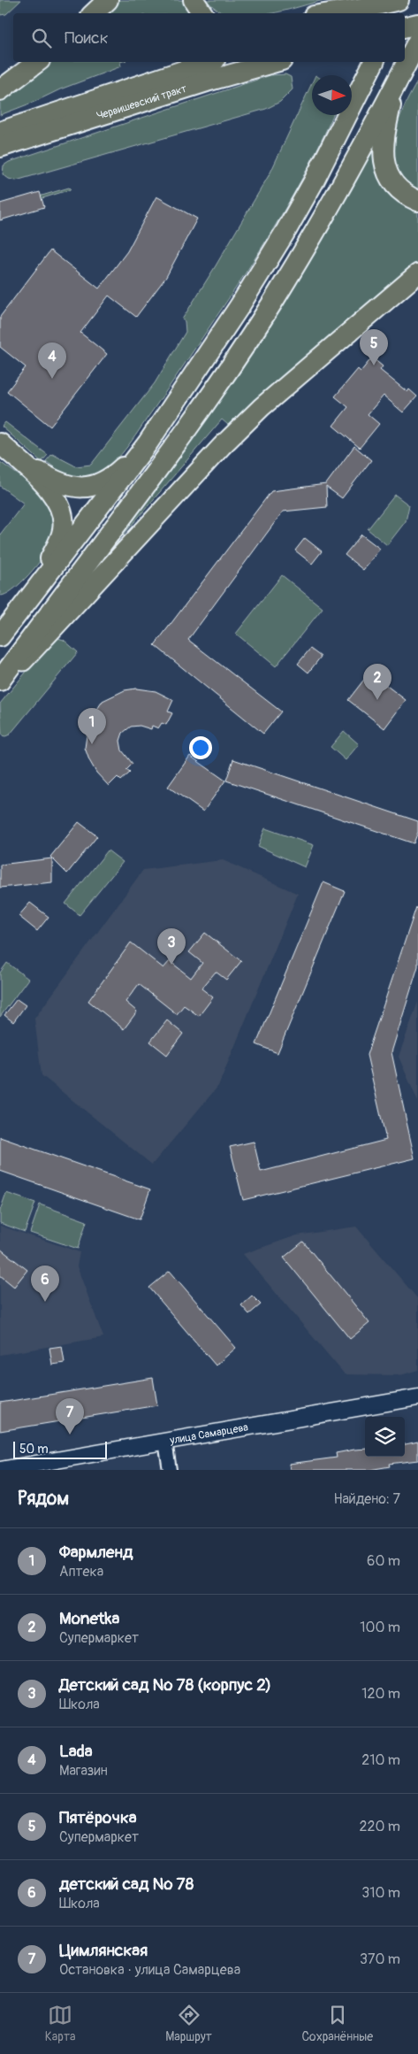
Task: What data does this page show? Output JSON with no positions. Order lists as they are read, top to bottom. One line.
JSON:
{"streets":{"highway":["Червишевский тракт"],"street":["улица Самарцева"]},"scale_bar":"50 m","north":"right","page":{"search":"Поиск","pins":["5","4","2","1","3","6","7"],"scale":"50 m","heading":["Рядом","Найдено: 7"],"list":[{"mark":"1","name":"Фармленд","note":"Аптека","value":"60 m"},{"mark":"2","name":"Monetka","note":"Супермаркет","value":"100 m"},{"mark":"3","name":"Детский сад № 78 (корпус 2)","note":"Школа","value":"120 m"},{"mark":"4","name":"Lada","note":"Магазин","value":"210 m"},{"mark":"5","name":"Пятёрочка","note":"Супермаркет","value":"220 m"},{"mark":"6","name":"детский сад № 78","note":"Школа","value":"310 m"},{"mark":"7","name":"Цимлянская","note":"Остановка · улица Самарцева","value":"370 m"}],"nav":["Карта","Маршрут","Сохранённые"]}}
